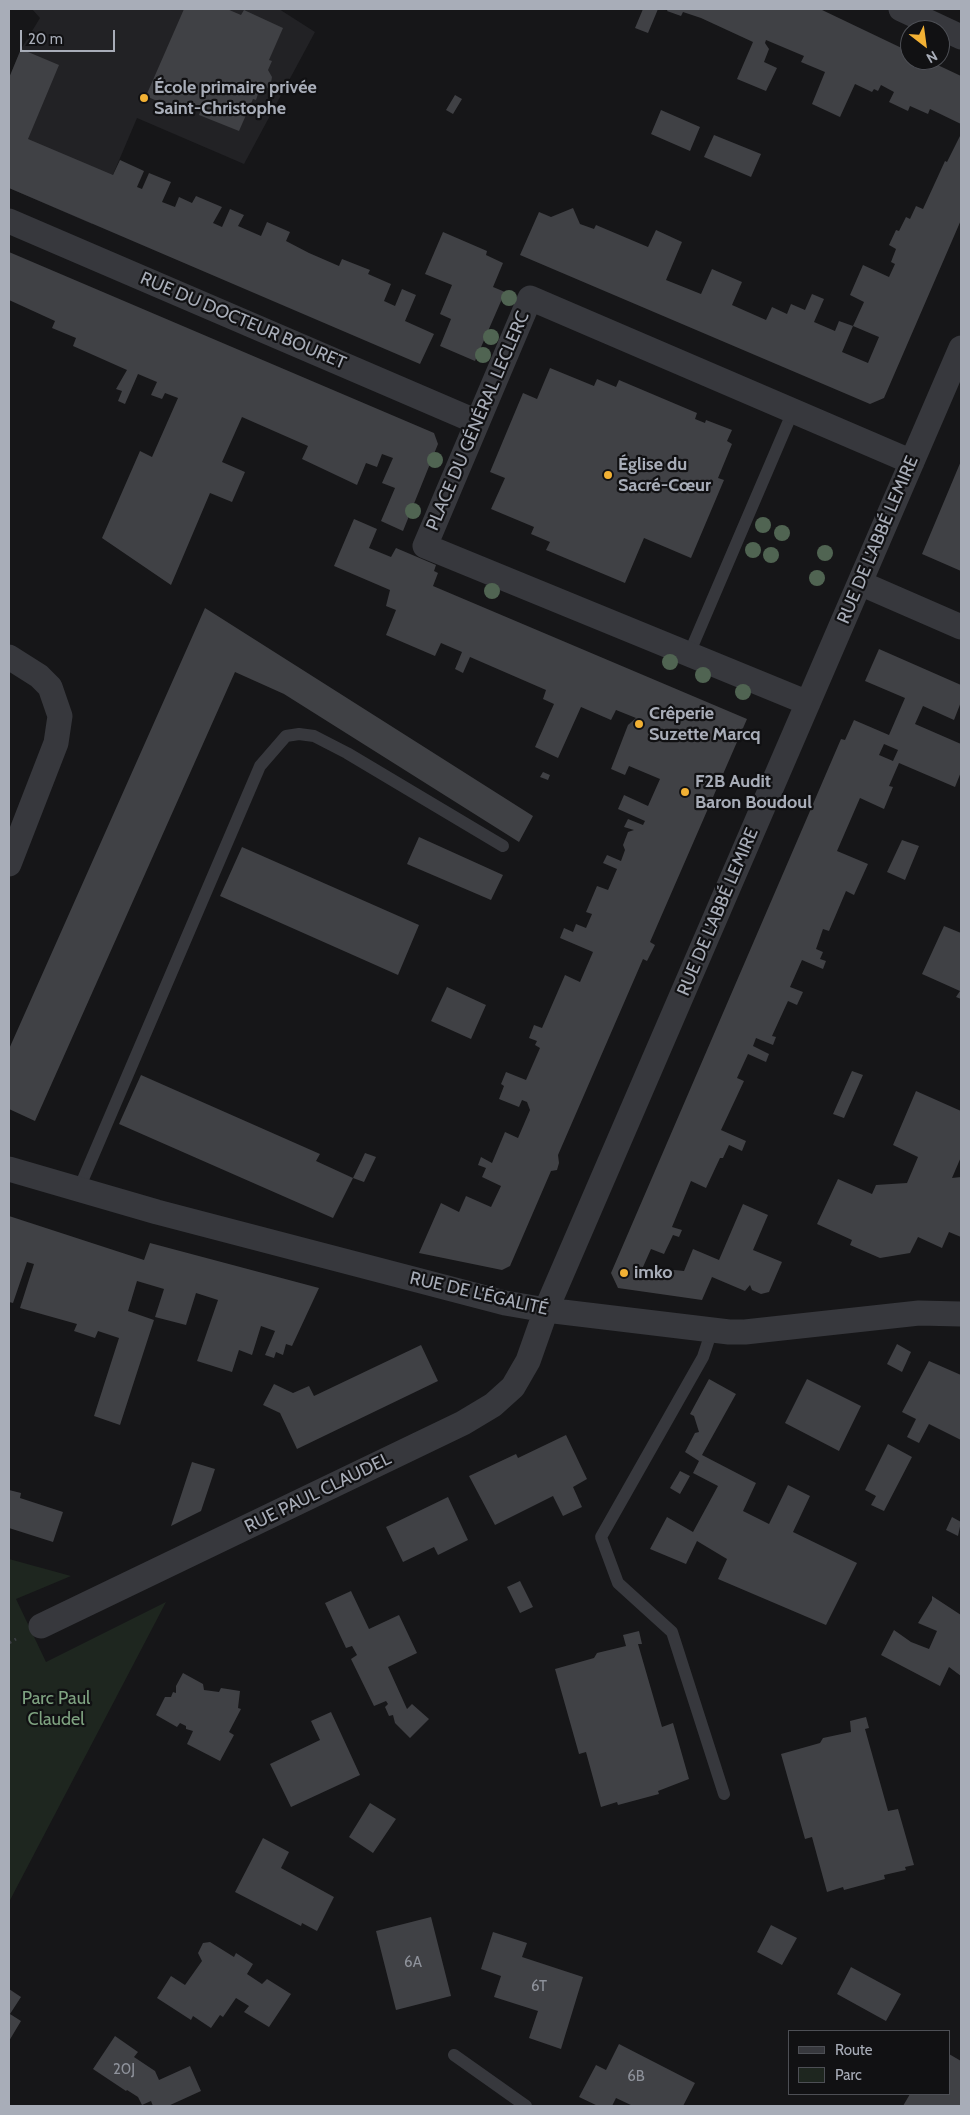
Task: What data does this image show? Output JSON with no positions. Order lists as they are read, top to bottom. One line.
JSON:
{"streets":{"street":["RUE DU DOCTEUR BOURET","PLACE DU GÉNÉRAL LECLERC","RUE DE L'ABBÉ LEMIRE","RUE DE L'ÉGALITÉ","RUE PAUL CLAUDEL"]},"crossings":[["RUE DU DOCTEUR BOURET","PLACE DU GÉNÉRAL LECLERC"],["PLACE DU GÉNÉRAL LECLERC","RUE DE L'ABBÉ LEMIRE"],["RUE DE L'ABBÉ LEMIRE","RUE DE L'ÉGALITÉ"],["RUE DE L'ABBÉ LEMIRE","RUE PAUL CLAUDEL"],["RUE DE L'ÉGALITÉ","RUE PAUL CLAUDEL"]],"parks":["Parc Paul Claudel"],"places":["École primaire privée Saint-Christophe","Église du Sacré-Cœur","Crêperie Suzette Marcq","F2B Audit Baron Boudoul","imko"],"house_numbers":["6A","6T","20J","6B"],"legend":["Route","Parc"],"scale_bar":"20 m","north":"bottom right"}
